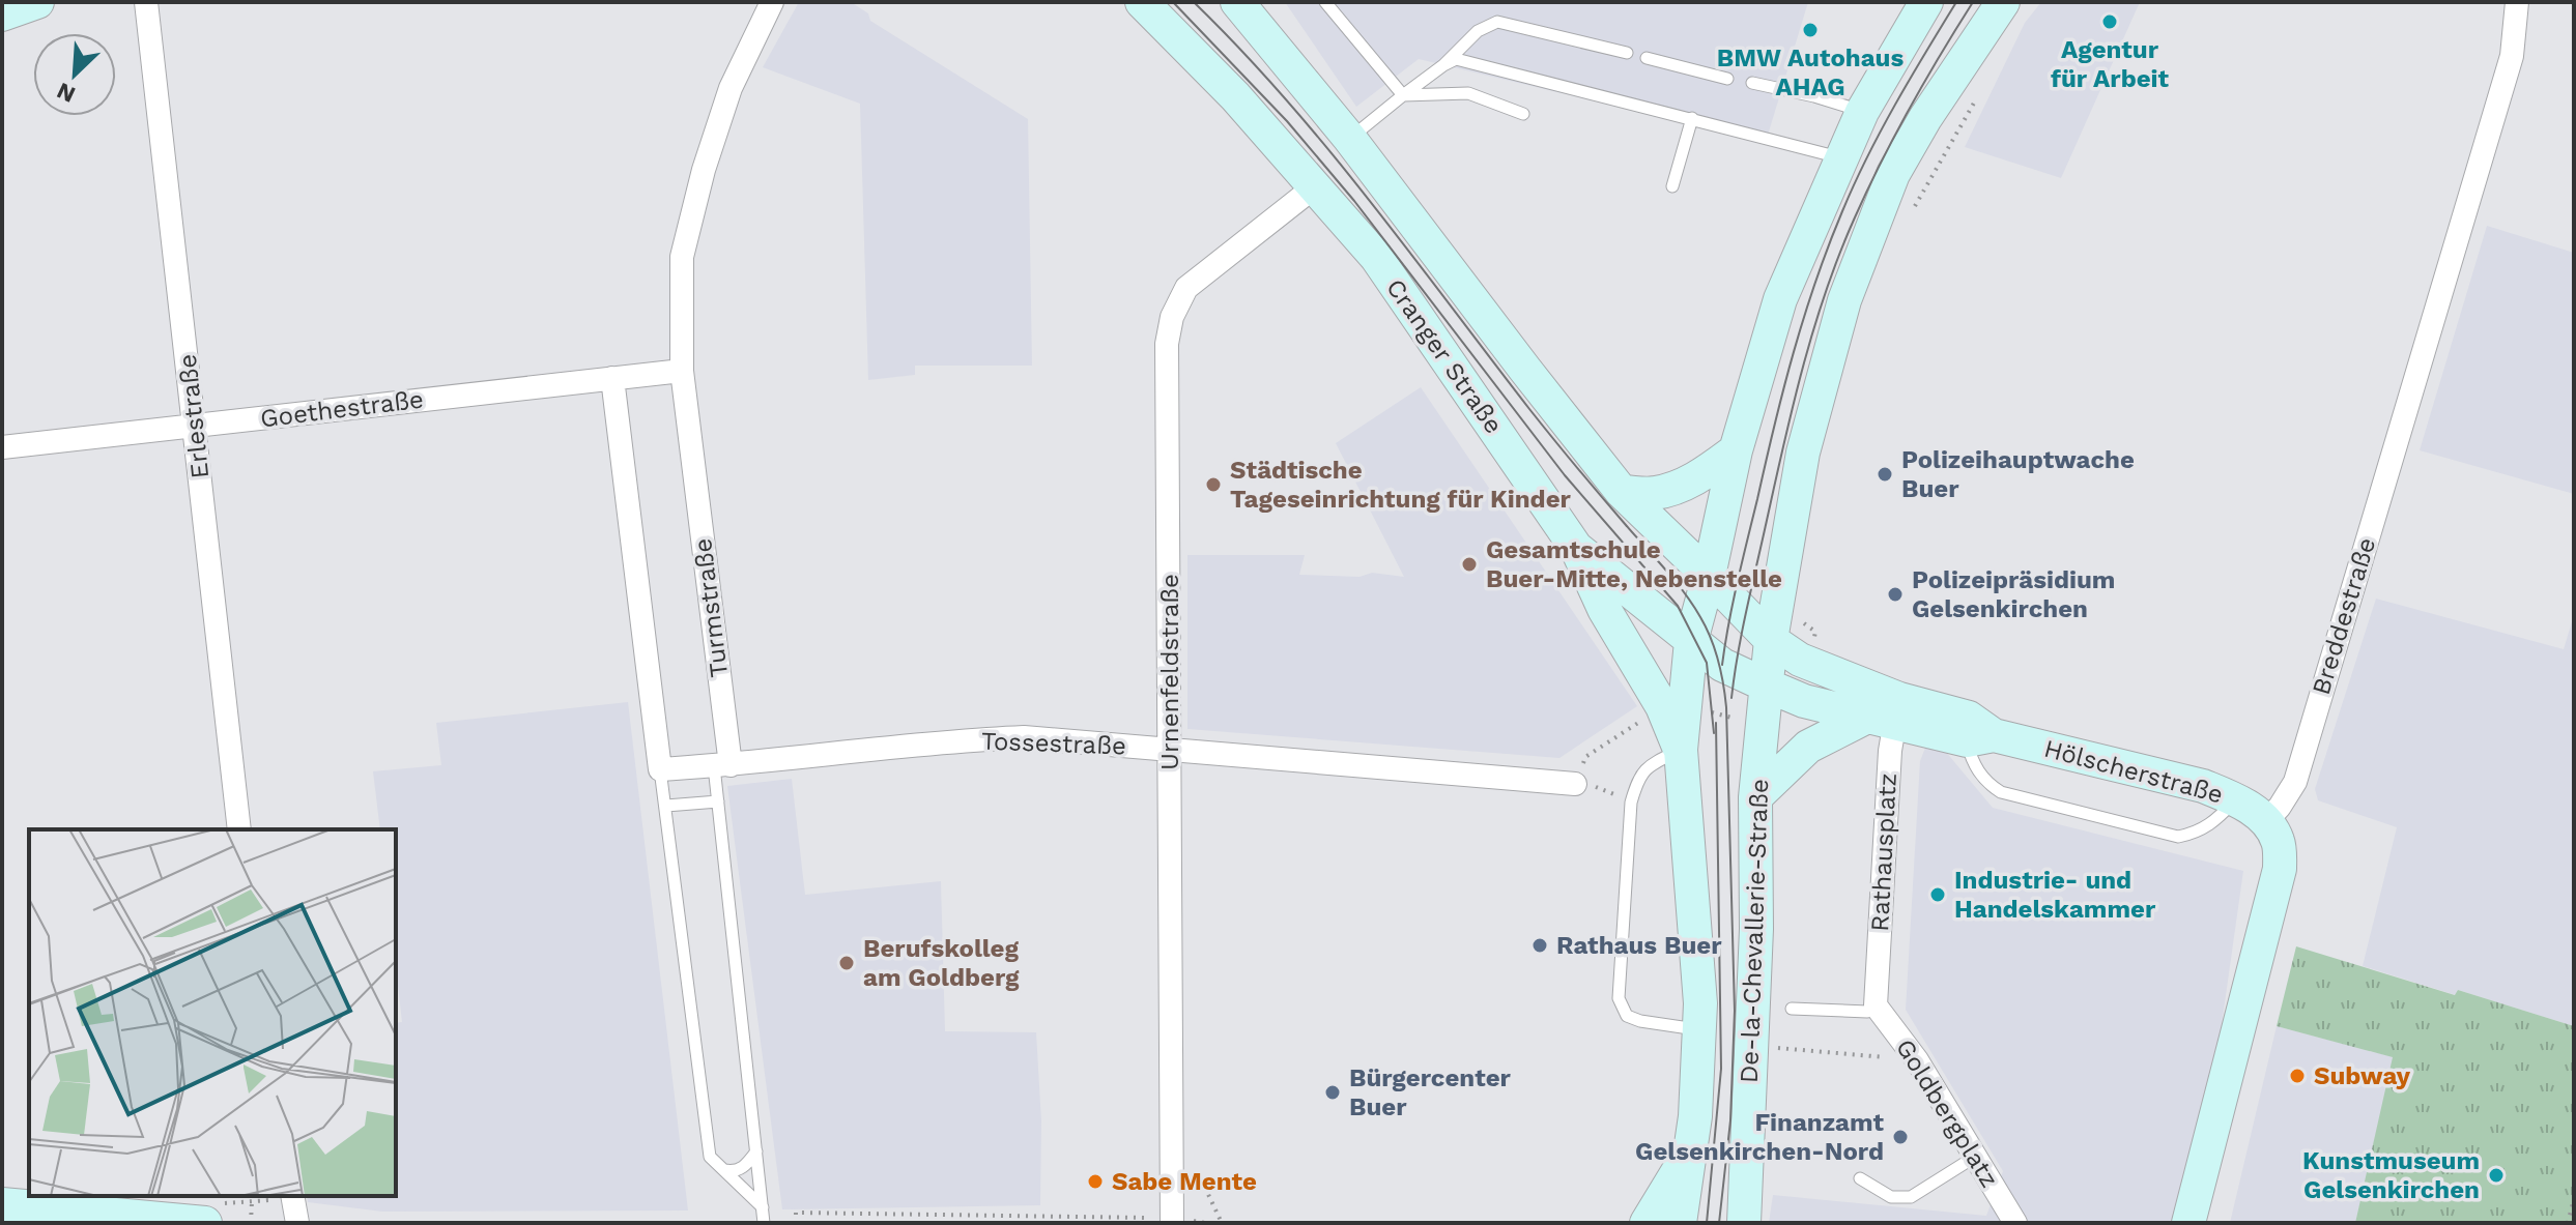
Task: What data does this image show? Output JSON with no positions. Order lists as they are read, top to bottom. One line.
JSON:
{"streets":{"main road":["Cranger Straße","Hölscherstraße","De-la-Chevallerie-Straße"],"street":["Goethestraße","Erlestraße","Turmstraße","Breddestraße","Urnenfeldstraße","Tossestraße","Rathausplatz","Goldbergplatz"]},"crossings":[["Cranger Straße","Urnenfeldstraße"],["Cranger Straße","Hölscherstraße"],["Cranger Straße","De-la-Chevallerie-Straße"],["Goethestraße","Erlestraße"],["Goethestraße","Turmstraße"],["Turmstraße","Tossestraße"],["Breddestraße","Hölscherstraße"],["Urnenfeldstraße","Tossestraße"],["Hölscherstraße","Rathausplatz"],["Hölscherstraße","De-la-Chevallerie-Straße"],["Rathausplatz","Goldbergplatz"]],"places":["Agentur für Arbeit","BMW Autohaus AHAG","Polizeihauptwache Buer","Städtische Tageseinrichtung für Kinder","Gesamtschule Buer-Mitte, Nebenstelle","Polizeipräsidium Gelsenkirchen","Industrie- und Handelskammer","Rathaus Buer","Berufskolleg am Goldberg","Subway","Bürgercenter Buer","Finanzamt Gelsenkirchen-Nord","Kunstmuseum Gelsenkirchen","Sabe Mente"],"north":"bottom left"}
